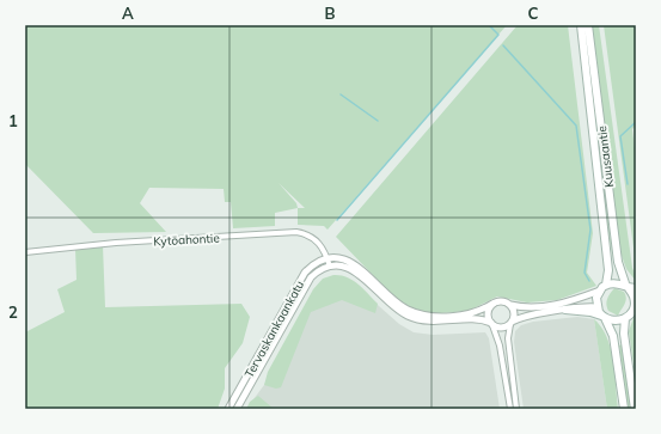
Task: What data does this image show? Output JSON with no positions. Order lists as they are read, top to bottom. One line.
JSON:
{"streets":{"main road":["Kuusaantie"],"street":["Kytöahontie","Tervaskankaankatu"]},"crossings":[["Kytöahontie","Tervaskankaankatu"]],"grid":{"columns":["A","B","C"],"rows":["1","2"]}}
